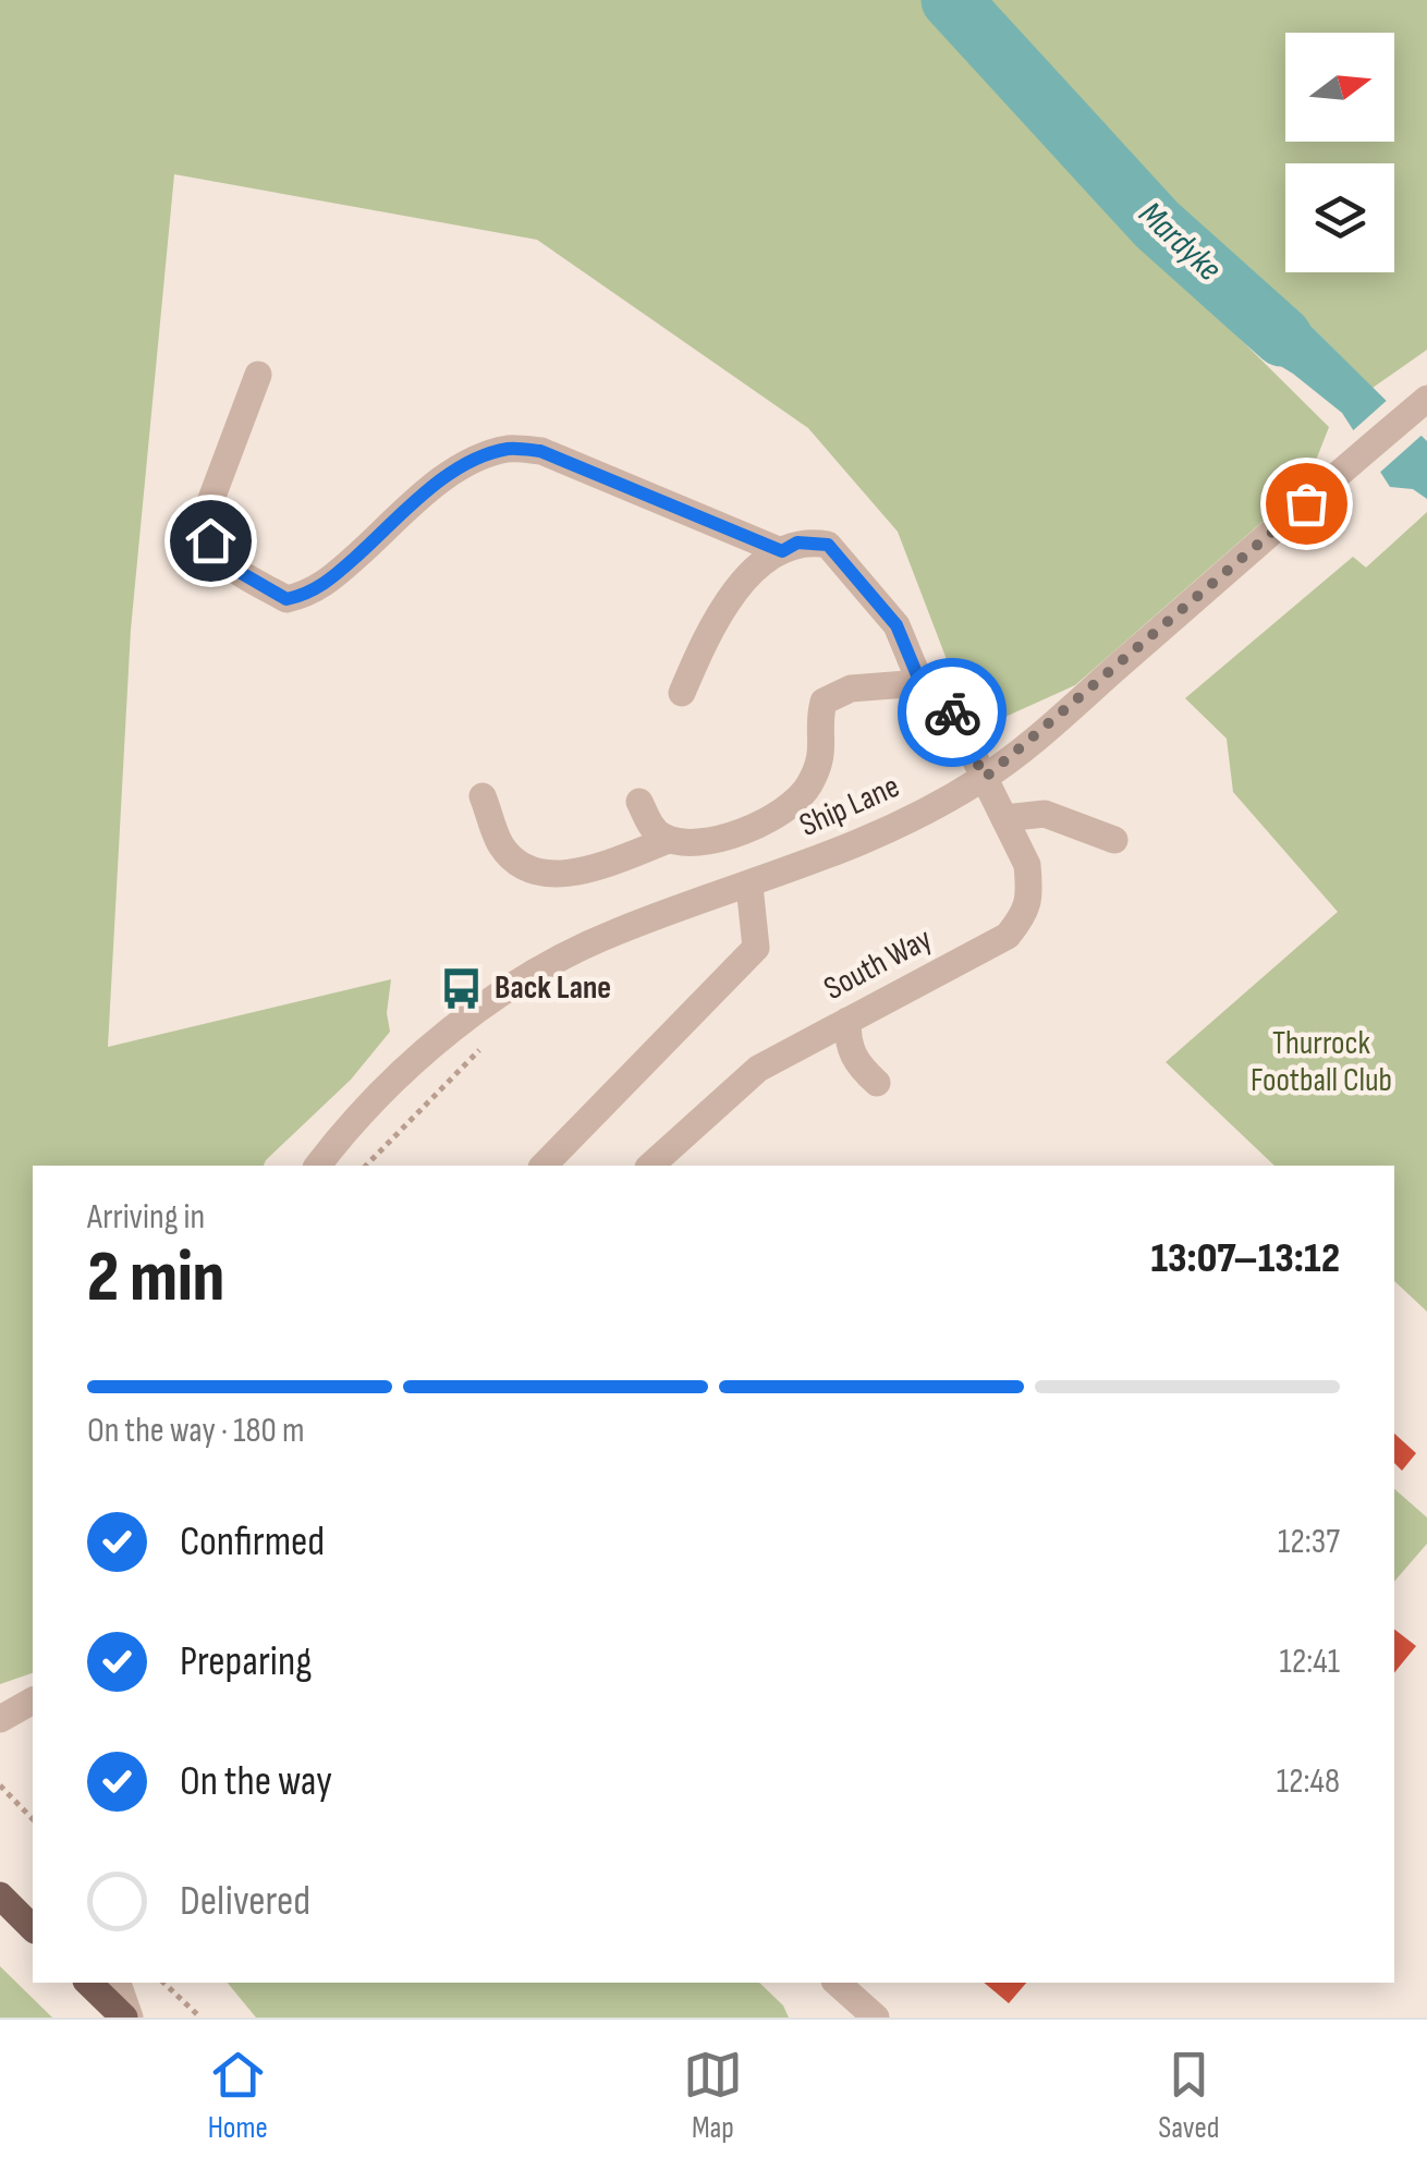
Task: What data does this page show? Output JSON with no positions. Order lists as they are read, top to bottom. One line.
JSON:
{"streets":{"street":["Ship Lane","South Way"]},"crossings":[["Ship Lane","South Way"]],"water":["Mardyke"],"parks":["Thurrock Football Club"],"places":{"bus stop":["Back Lane"]},"north":"right","page":{"heading":["2 min","Arriving in","13:07–13:12"],"bar":"On the way · 180 m","list":[["Confirmed","12:37"],["Preparing","12:41"],["On the way","12:48"],"Delivered"],"tabs":["Home","Map","Saved"]}}
